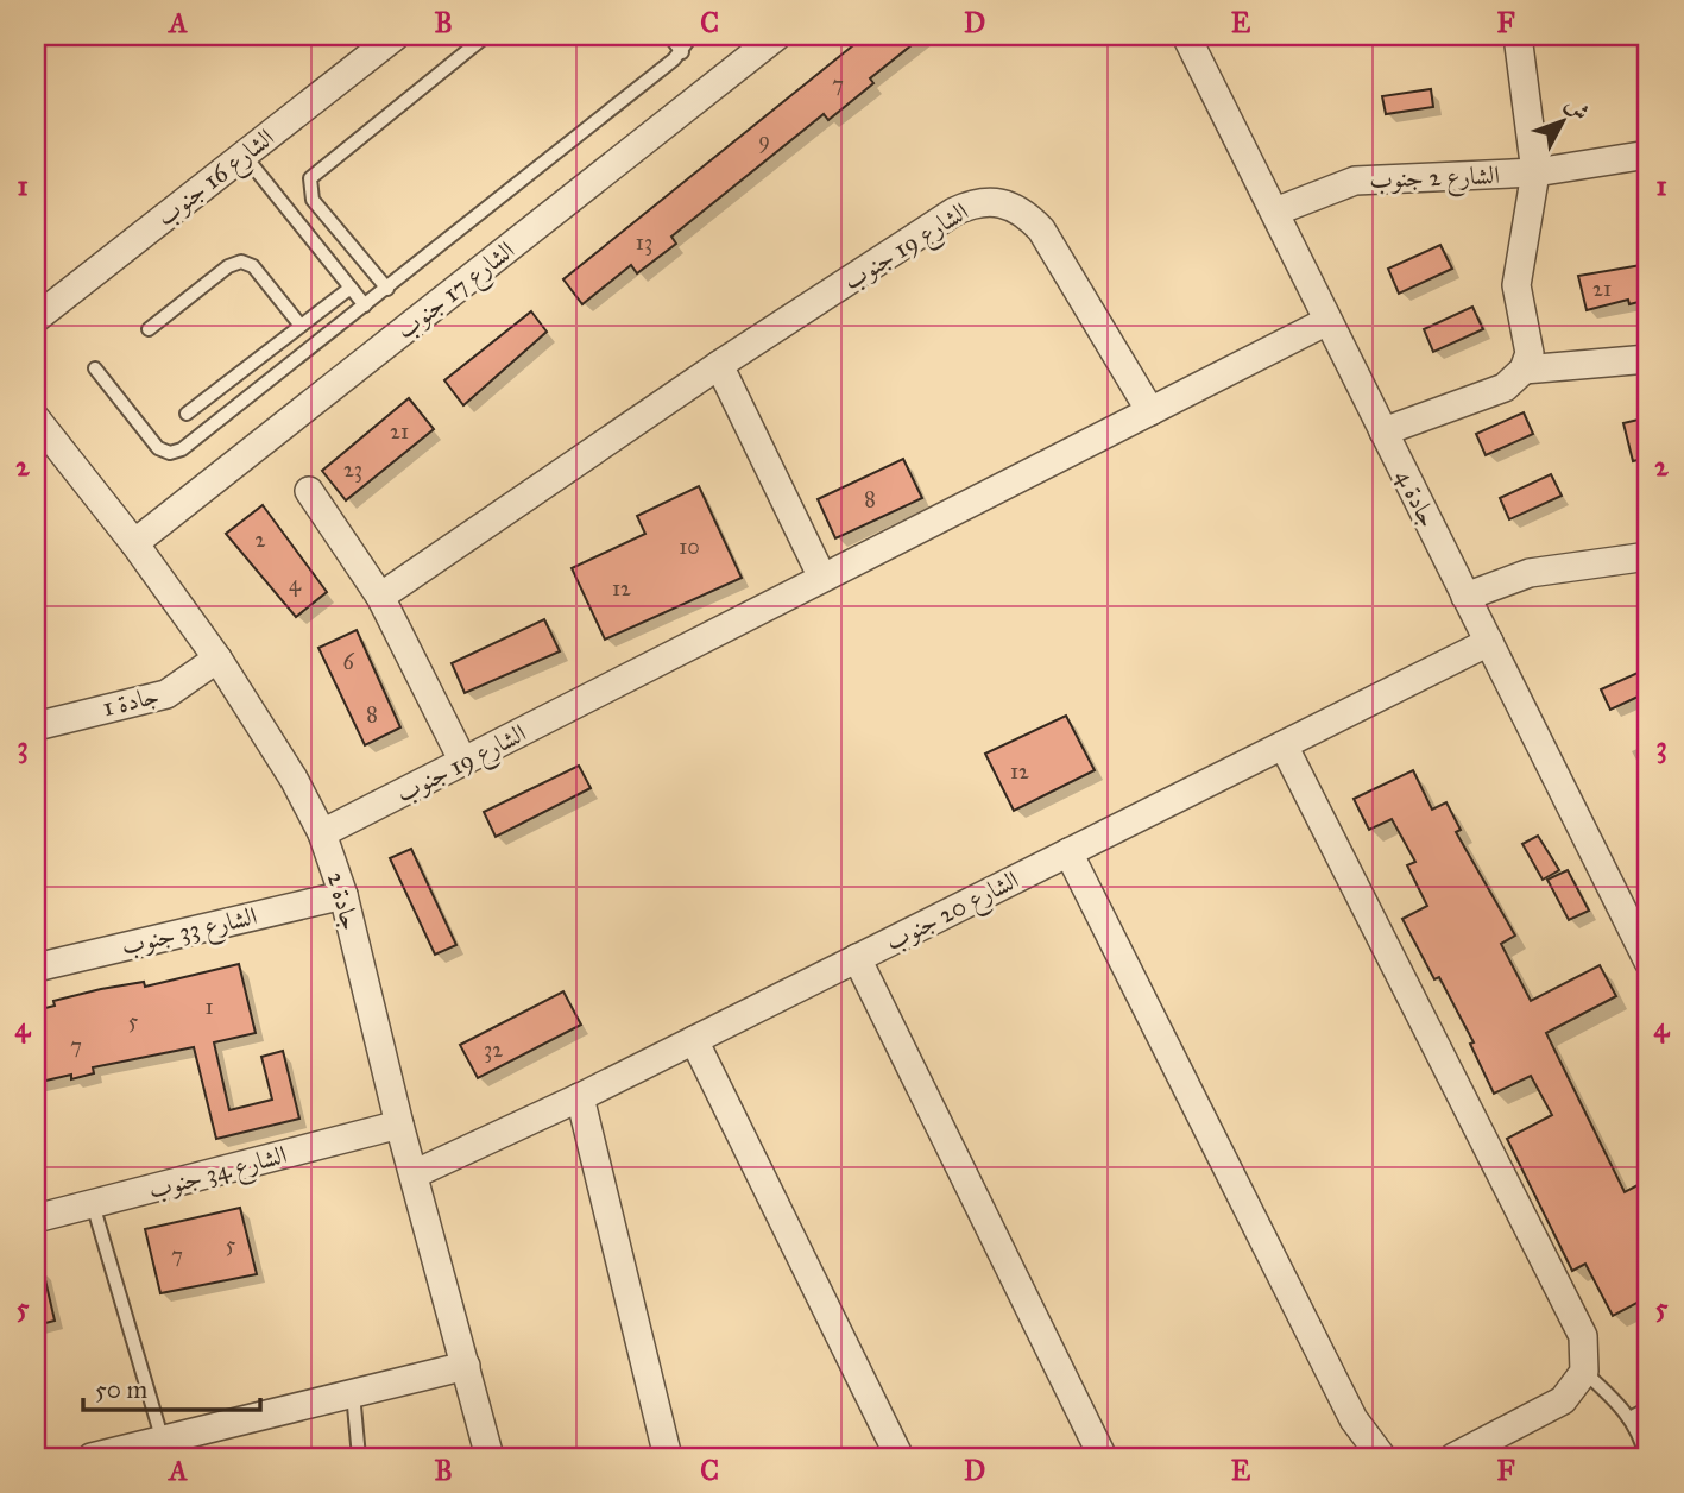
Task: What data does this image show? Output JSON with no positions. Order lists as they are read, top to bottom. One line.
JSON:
{"streets":{"street":["الشارع 16 جنوب","الشارع 2 جنوب","الشارع 19 جنوب","الشارع 17 جنوب","جادة 4","جادة 1","جادة 2","الشارع 20 جنوب","الشارع 33 جنوب","الشارع 34 جنوب"]},"crossings":[["الشارع 2 جنوب","جادة 4"],["الشارع 19 جنوب","جادة 4"],["الشارع 19 جنوب","جادة 2"],["الشارع 17 جنوب","جادة 2"],["جادة 4","الشارع 20 جنوب"],["جادة 1","جادة 2"],["جادة 2","الشارع 20 جنوب"],["جادة 2","الشارع 33 جنوب"],["جادة 2","الشارع 34 جنوب"]],"house_numbers":["7","9","13","21","21","23","8","2","10","4","12","6","8","12","1","5","7","32","5","7"],"scale_bar":"50 m","north":"top right","grid":{"columns":["A","B","C","D","E","F"],"rows":["1","2","3","4","5"]}}
